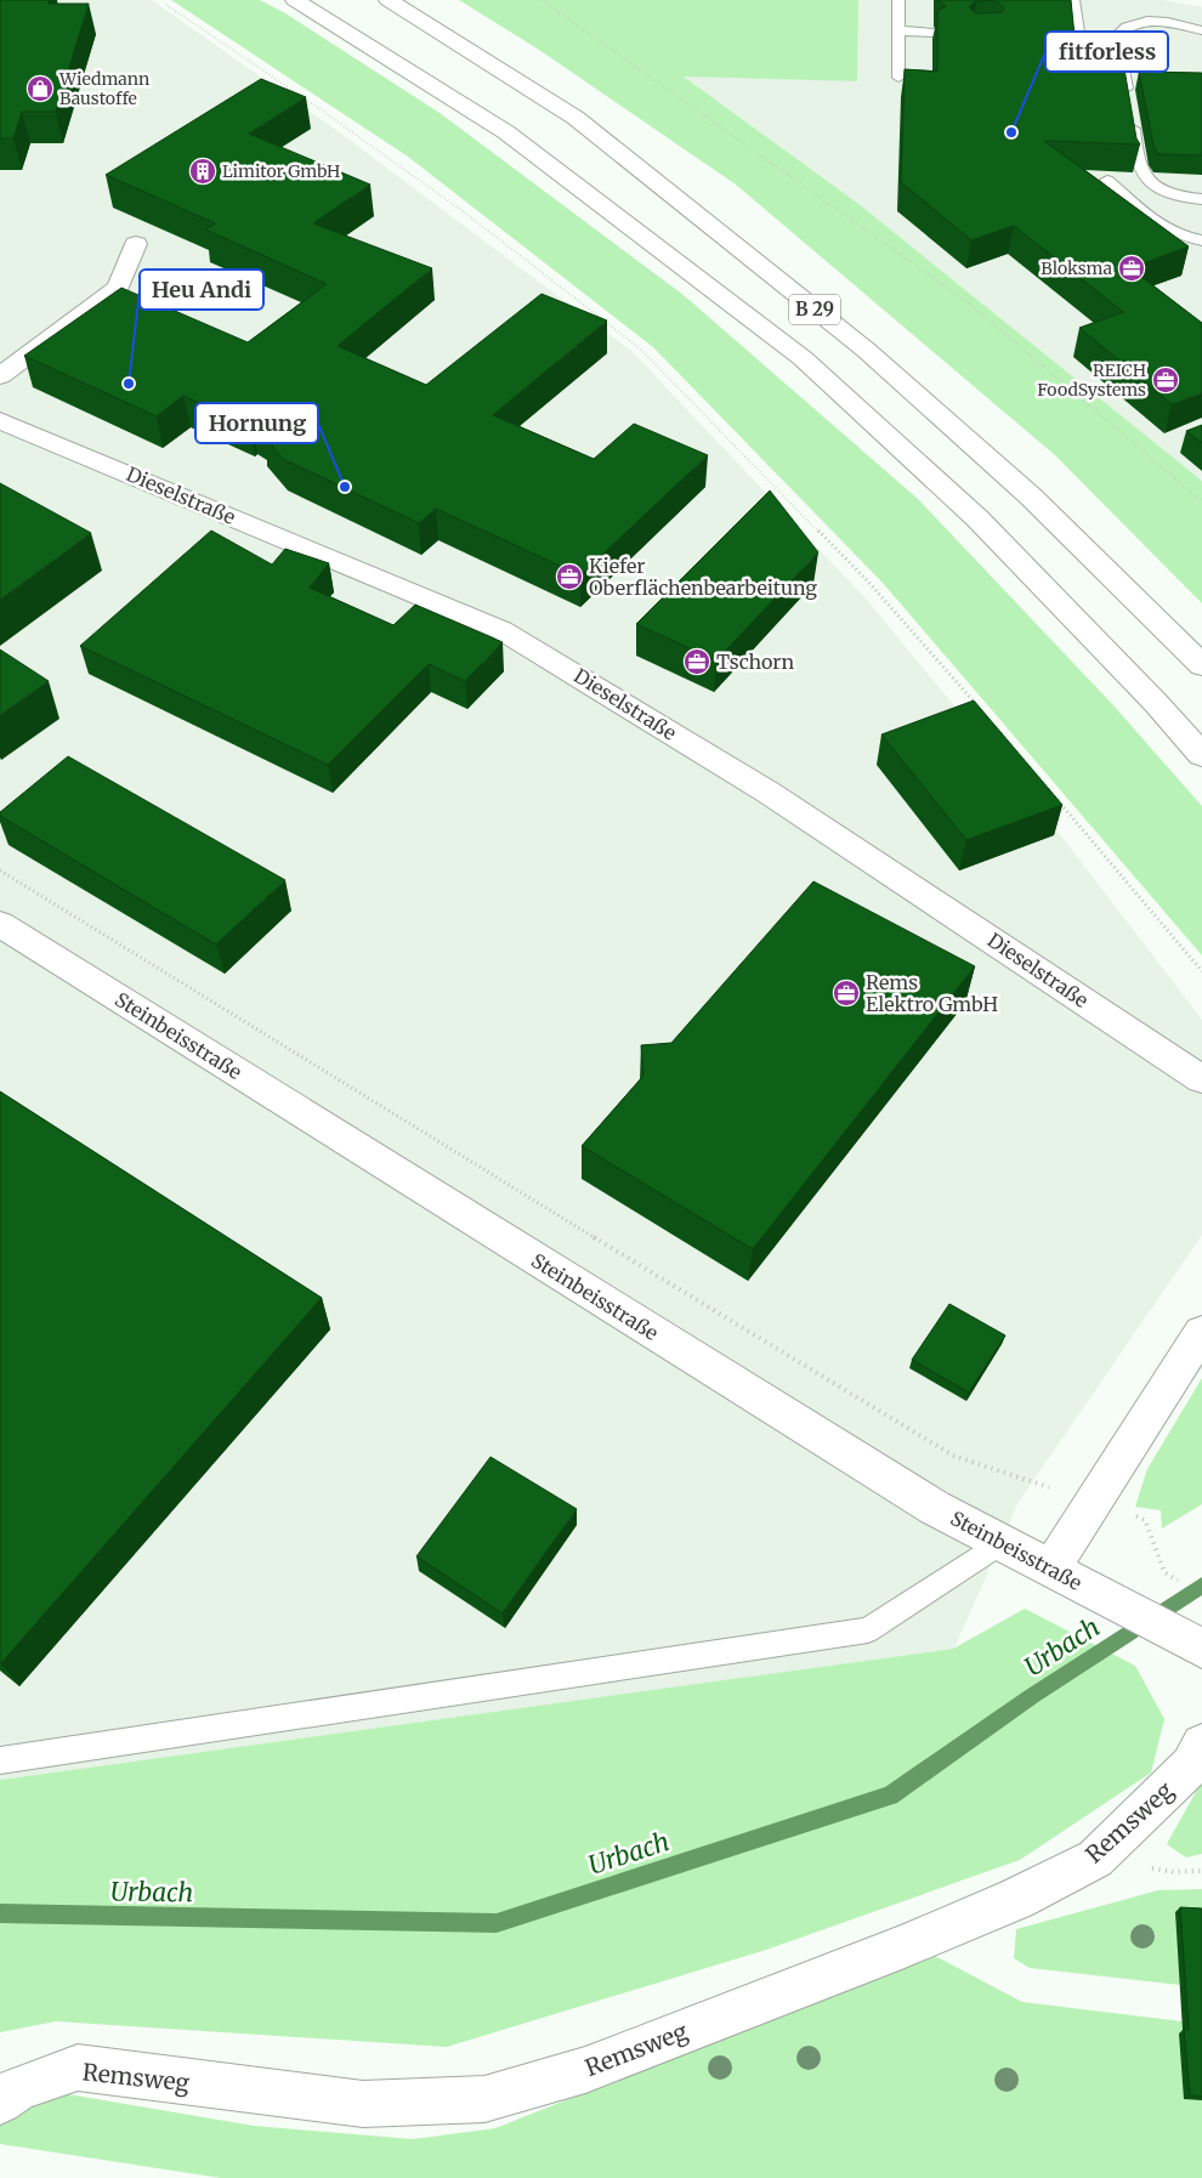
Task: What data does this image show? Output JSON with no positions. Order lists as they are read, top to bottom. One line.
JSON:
{"streets":{"main road":["B 29","Dieselstraße","Steinbeisstraße","Remsweg"]},"water":["Urbach"],"places":{"shop":["Wiedmann Baustoffe"],"other":["fitforless","Heu Andi","Hornung"],"building":["Limitor GmbH"],"office":["Bloksma","REICH FoodSystems","Kiefer Oberflächenbearbeitung","Tschorn","Rems Elektro GmbH"]}}
